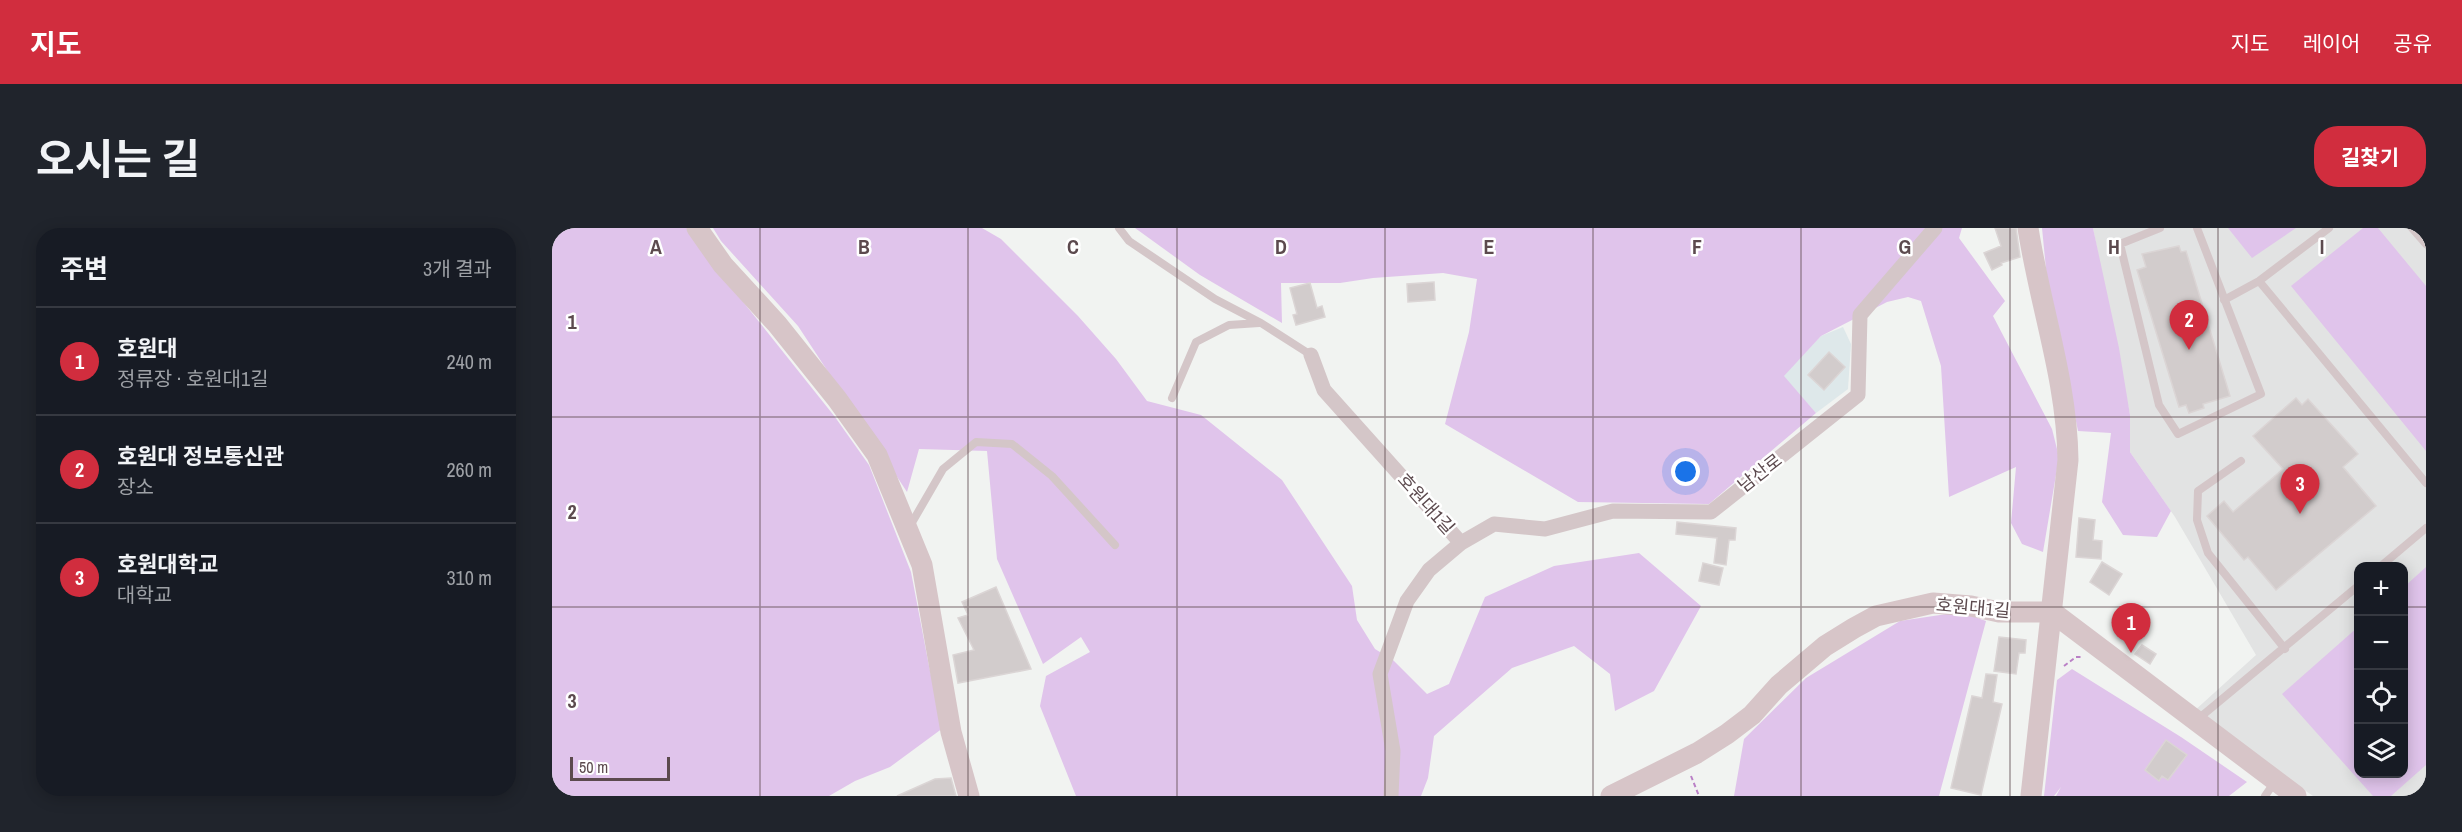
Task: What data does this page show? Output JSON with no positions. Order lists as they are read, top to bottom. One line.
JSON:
{"streets":{"street":["남산로","호원대1길"]},"crossings":[["남산로","호원대1길"]],"scale_bar":"50 m","page":{"header":"지도","nav":["지도","레이어","공유"],"title":"오시는 길","buttons":"길찾기","heading":["주변","3개 결과"],"pins":["2","3","1"],"list":[{"mark":"1","name":"호원대","note":"정류장 · 호원대1길","value":"240 m"},{"mark":"2","name":"호원대 정보통신관","note":"장소","value":"260 m"},{"mark":"3","name":"호원대학교","note":"대학교","value":"310 m"}],"map_buttons":["+","−"],"scale":"50 m"},"grid":{"columns":["A","B","C","D","E","F","G","H","I"],"rows":["1","2","3"]}}
